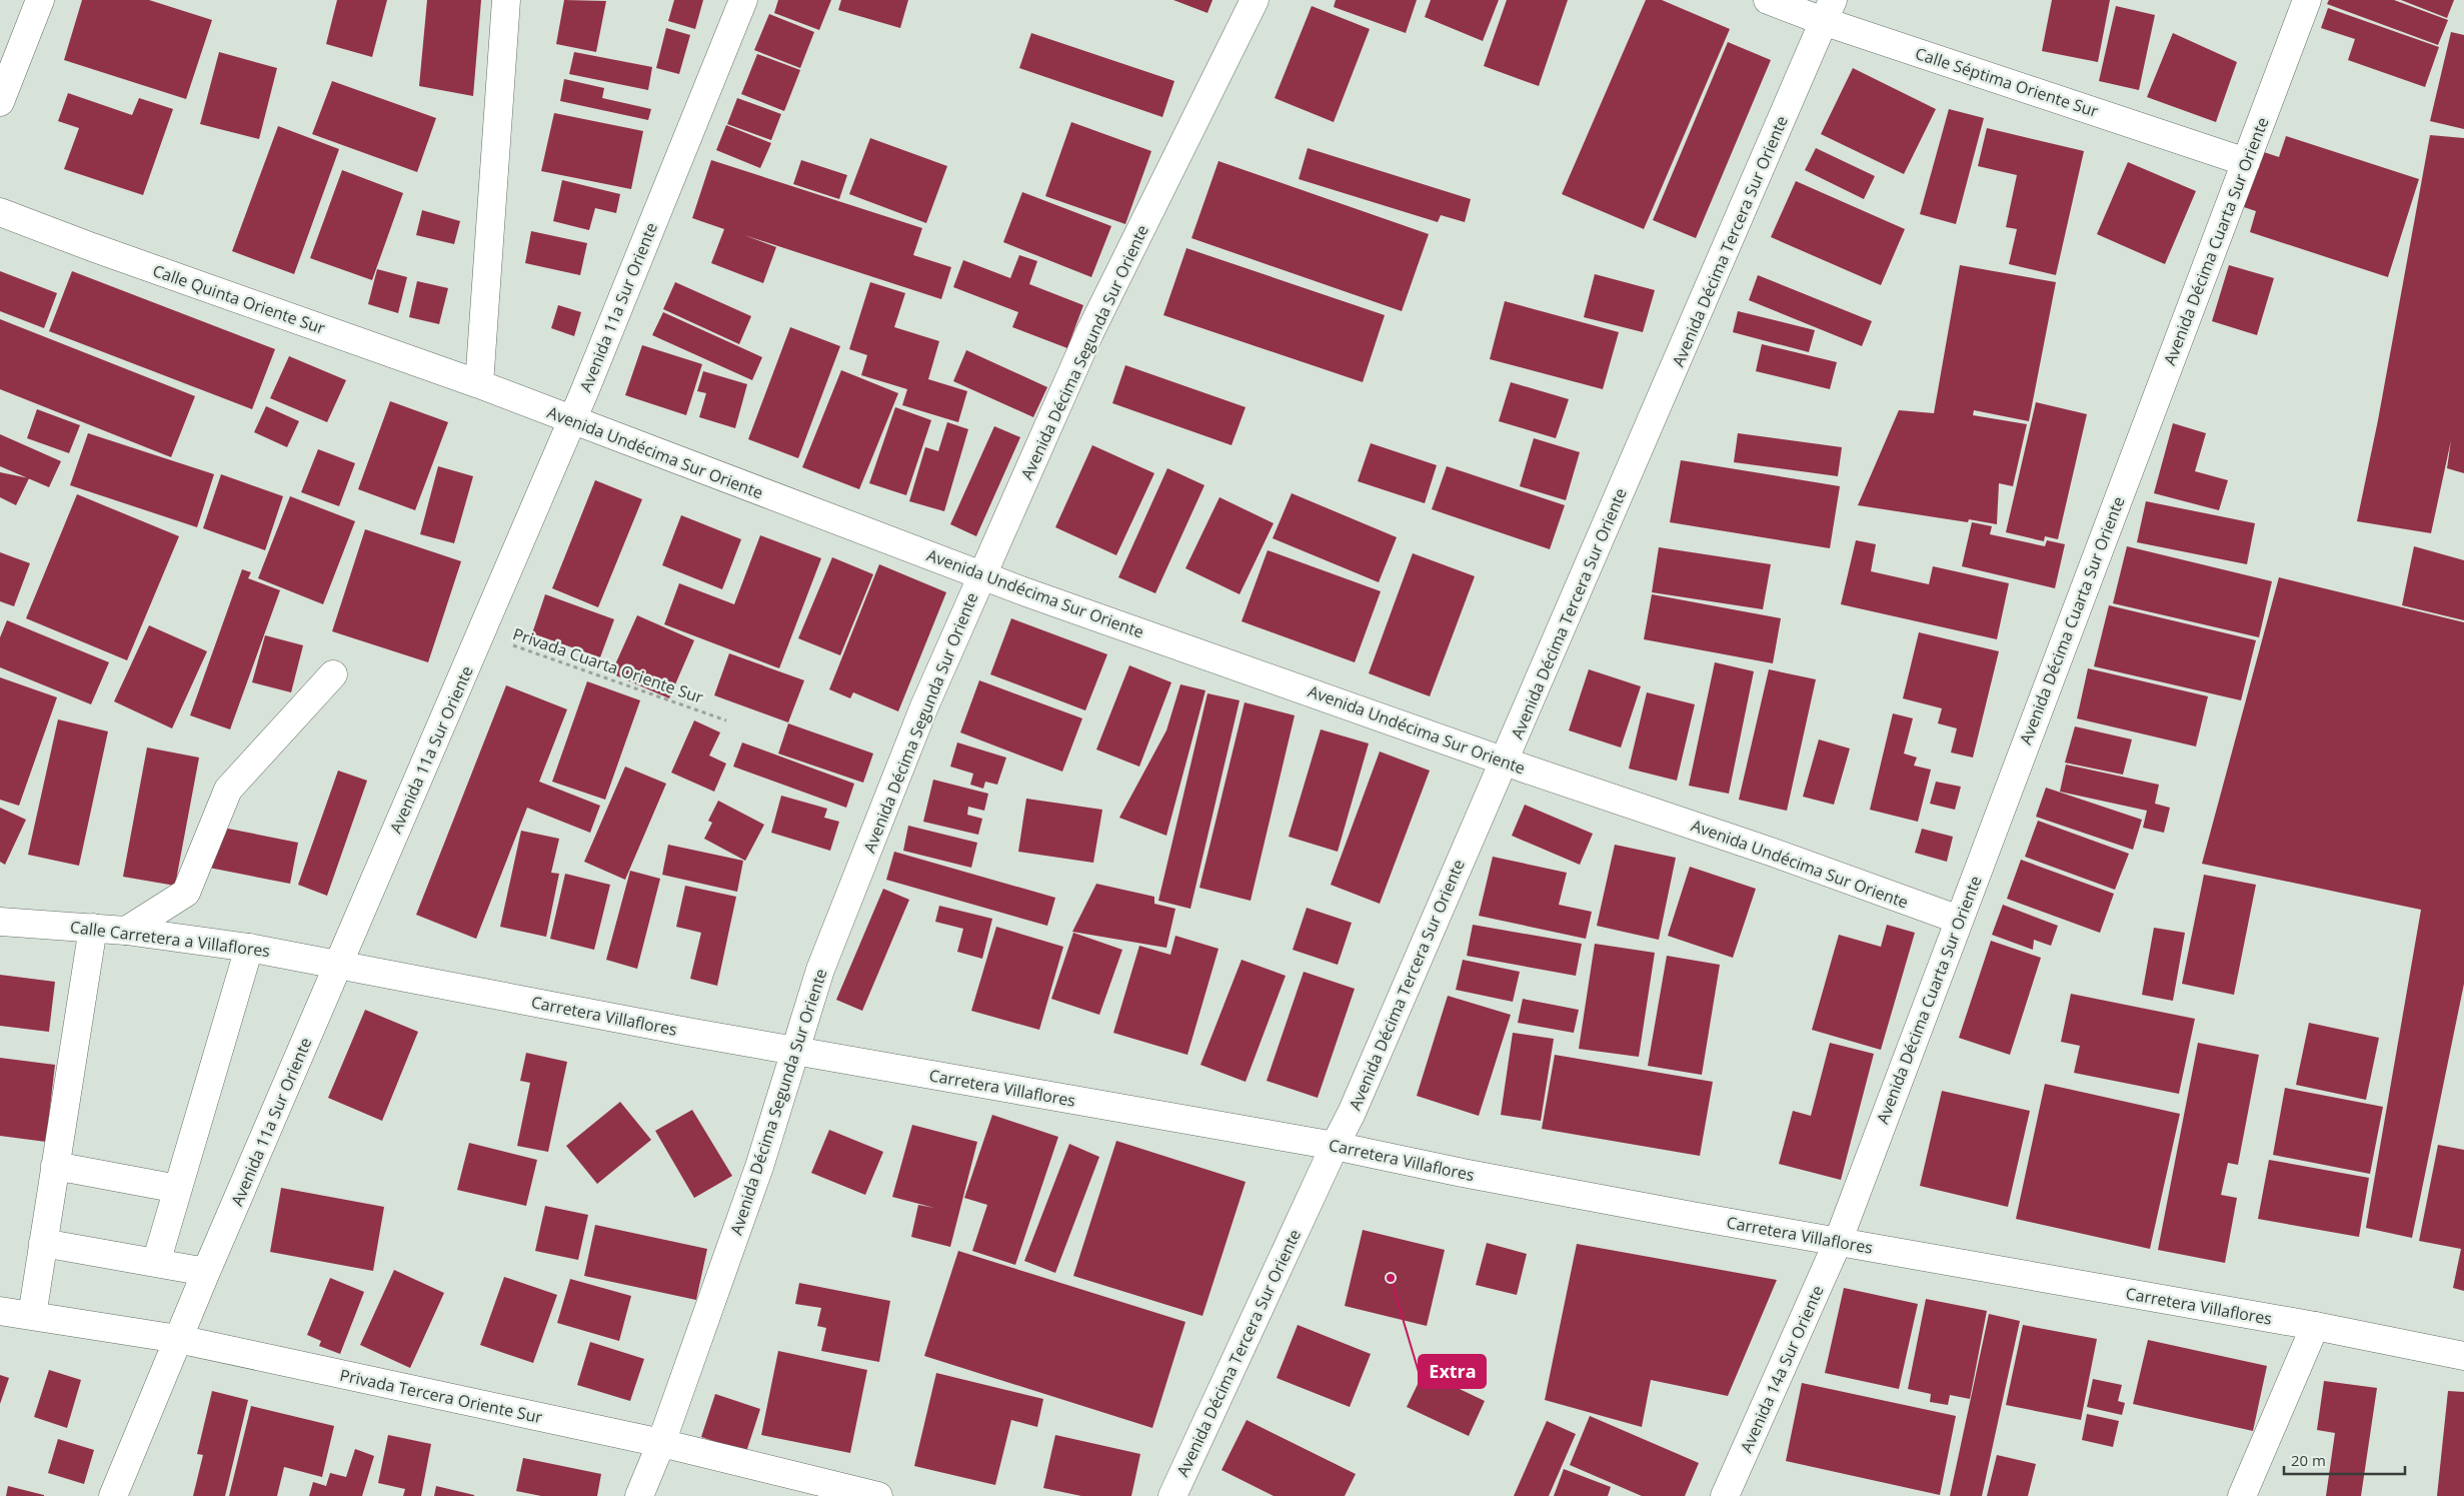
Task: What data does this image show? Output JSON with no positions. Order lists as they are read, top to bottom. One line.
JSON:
{"streets":{"street":["Calle Séptima Oriente Sur","Avenida Décima Tercera Sur Oriente","Avenida Décima Cuarta Sur Oriente","Calle Quinta Oriente Sur","Avenida 11a Sur Oriente","Avenida Décima Segunda Sur Oriente","Avenida Undécima Sur Oriente","Calle Carretera a Villaflores","Carretera Villaflores","Avenida 14a Sur Oriente","Privada Tercera Oriente Sur"],"path":["Privada Cuarta Oriente Sur"]},"crossings":[["Calle Séptima Oriente Sur","Avenida Décima Tercera Sur Oriente"],["Calle Séptima Oriente Sur","Avenida Décima Cuarta Sur Oriente"],["Avenida Décima Tercera Sur Oriente","Avenida Undécima Sur Oriente"],["Avenida Décima Tercera Sur Oriente","Carretera Villaflores"],["Avenida Décima Cuarta Sur Oriente","Avenida Undécima Sur Oriente"],["Avenida Décima Cuarta Sur Oriente","Carretera Villaflores"],["Avenida Décima Cuarta Sur Oriente","Avenida 14a Sur Oriente"],["Calle Quinta Oriente Sur","Avenida Undécima Sur Oriente"],["Avenida 11a Sur Oriente","Avenida Undécima Sur Oriente"],["Avenida 11a Sur Oriente","Privada Cuarta Oriente Sur"],["Avenida 11a Sur Oriente","Calle Carretera a Villaflores"],["Avenida 11a Sur Oriente","Carretera Villaflores"],["Avenida 11a Sur Oriente","Privada Tercera Oriente Sur"],["Avenida Décima Segunda Sur Oriente","Avenida Undécima Sur Oriente"],["Avenida Décima Segunda Sur Oriente","Carretera Villaflores"],["Avenida Décima Segunda Sur Oriente","Privada Tercera Oriente Sur"],["Calle Carretera a Villaflores","Carretera Villaflores"],["Carretera Villaflores","Avenida 14a Sur Oriente"]],"places":["Extra"],"scale_bar":"20 m"}
